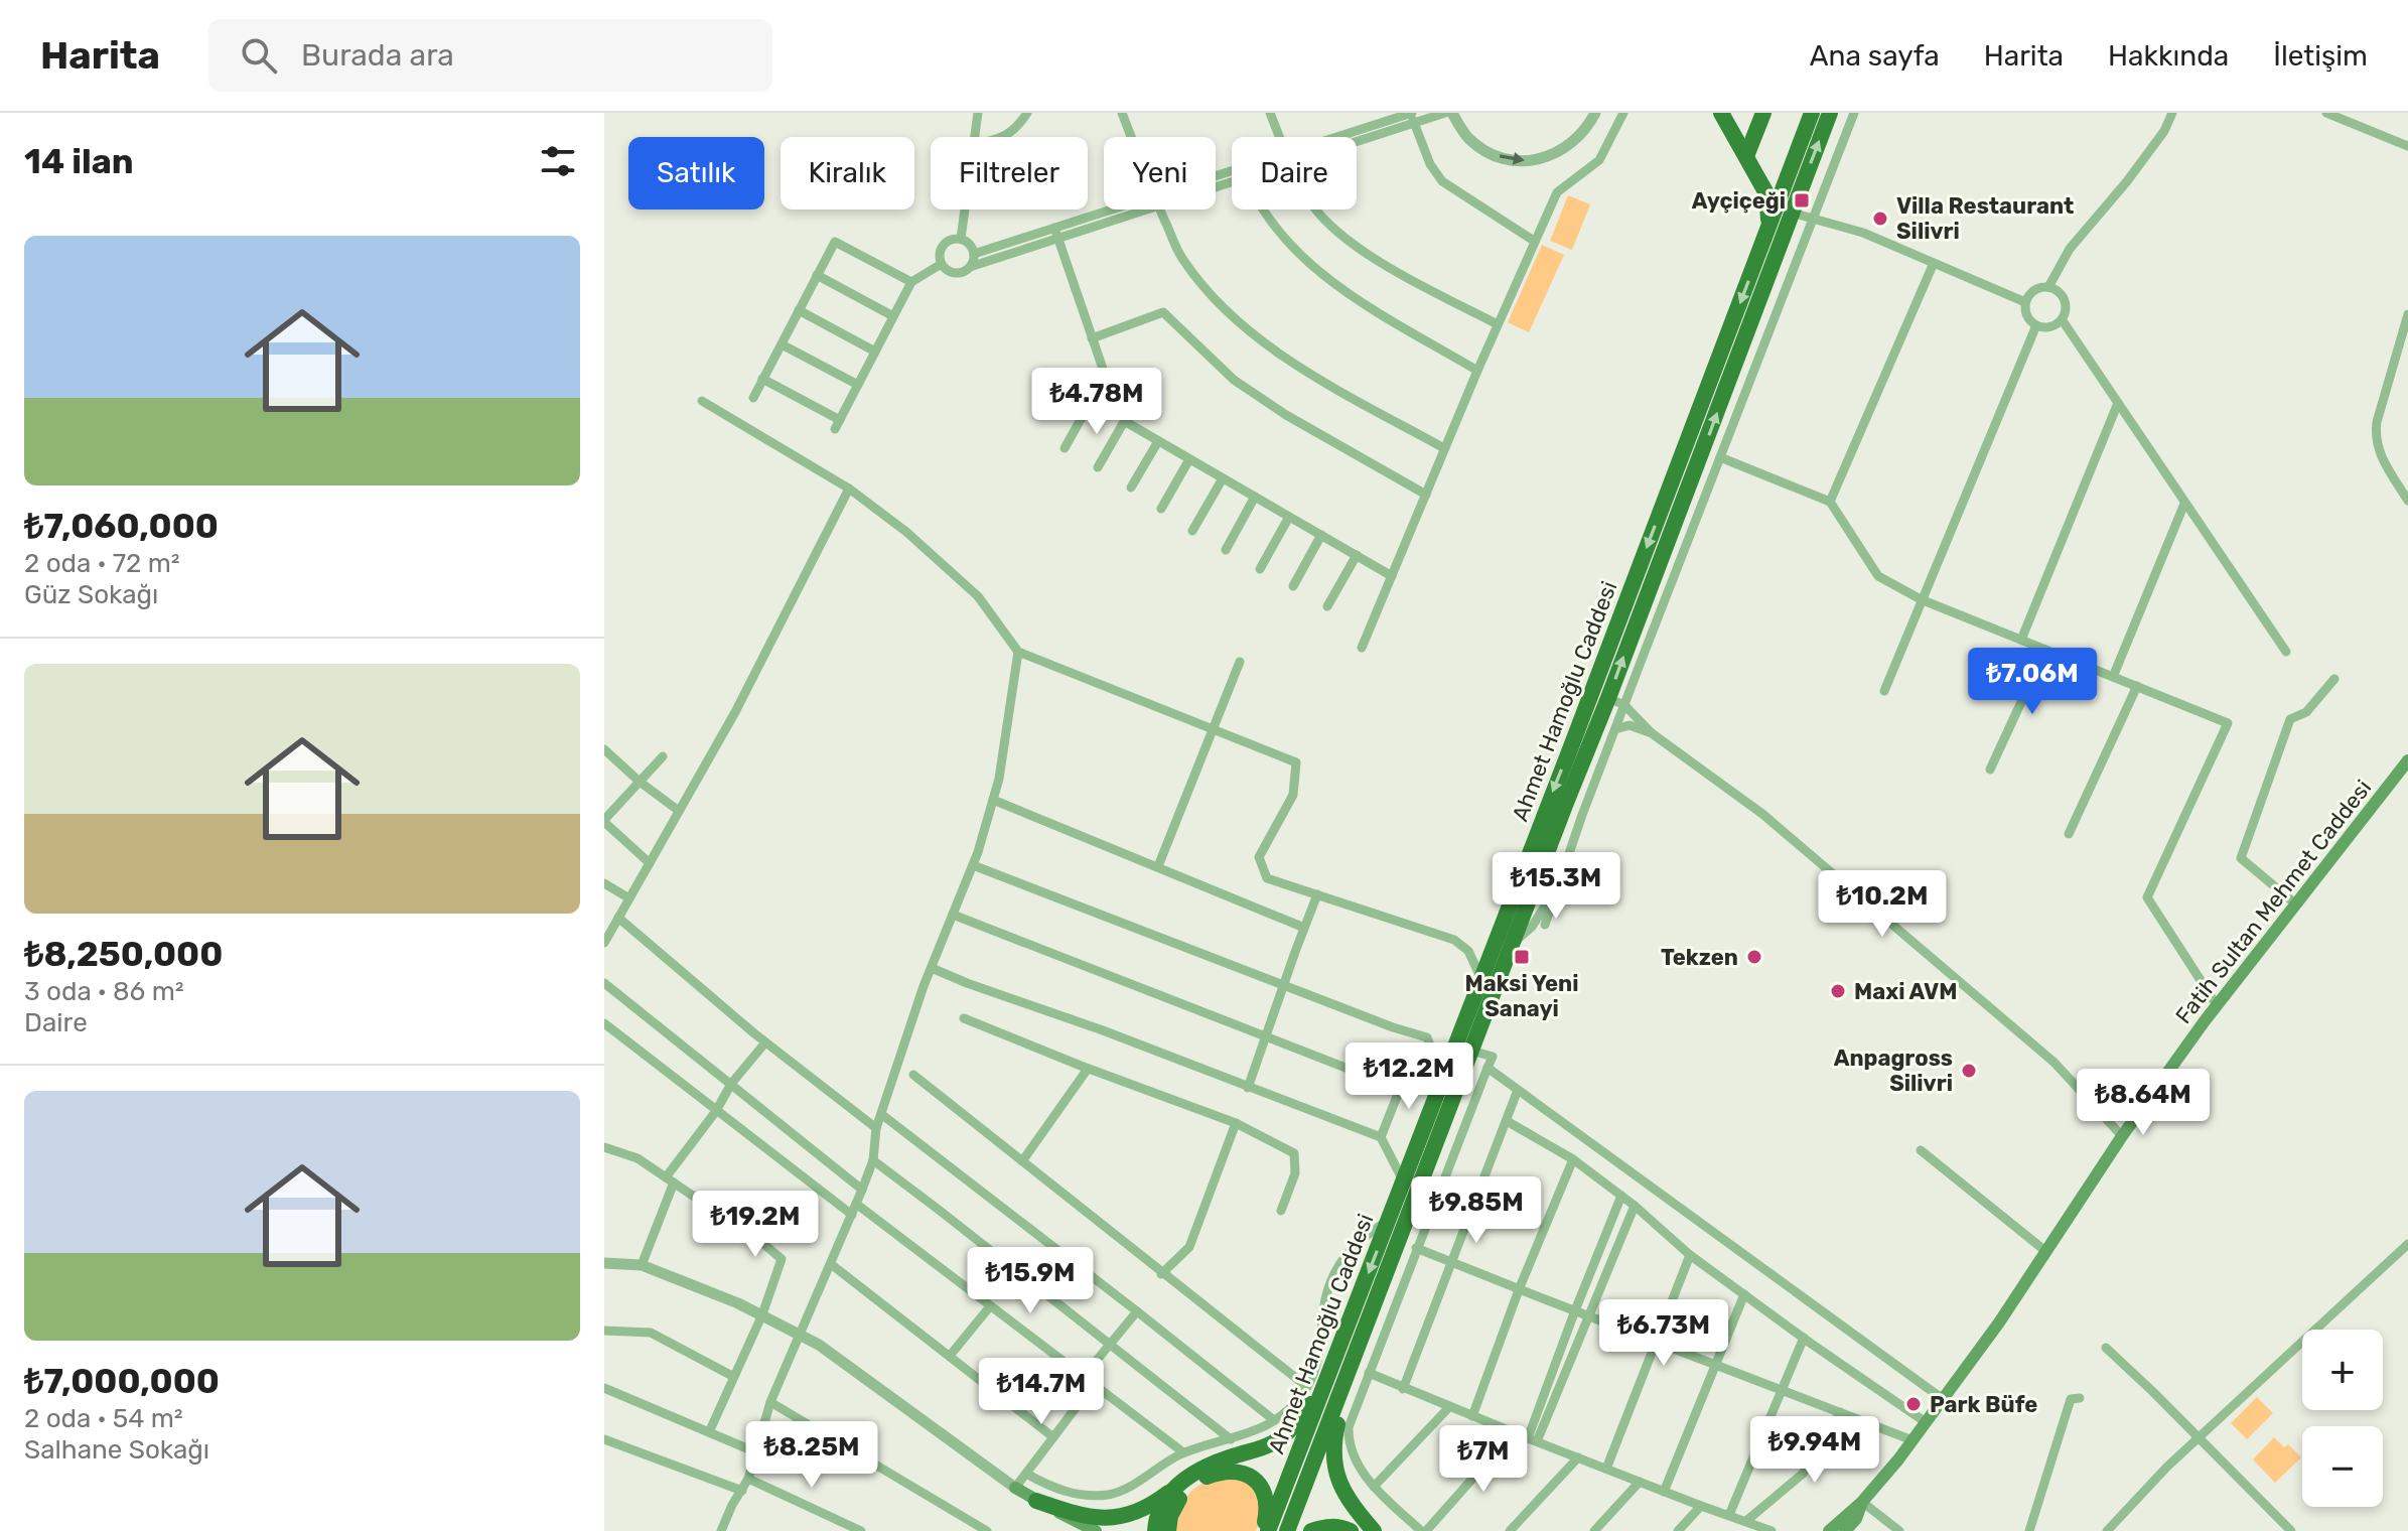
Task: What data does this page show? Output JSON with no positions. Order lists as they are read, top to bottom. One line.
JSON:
{"streets":{"highway":["Ahmet Hamoğlu Caddesi"],"main road":["Fatih Sultan Mehmet Caddesi"]},"places":{"transit":["Ayçiçeği","Maksi Yeni Sanayi"],"other":["Villa Restaurant Silivri","Tekzen","Maxi AVM","Anpagross Silivri","Park Büfe"]},"page":{"header":"Harita","search":"Burada ara","nav":["Ana sayfa","Harita","Hakkında","İletişim"],"heading":"14 ilan","chip":["Satılık","Kiralık","Filtreler","Yeni","Daire"],"list":[{"name":"₺7,060,000","note":"2 oda · 72 m² · Güz Sokağı"},{"name":"₺8,250,000","note":"3 oda · 86 m² · Daire"},{"name":"₺7,000,000","note":"2 oda · 54 m² · Salhane Sokağı"}],"price":["₺4.78M","₺7.06M","₺15.3M","₺10.2M","₺12.2M","₺8.64M","₺9.85M","₺19.2M","₺15.9M","₺6.73M","₺14.7M","₺9.94M","₺8.25M","₺7M"],"map_buttons":["+","−"]}}
